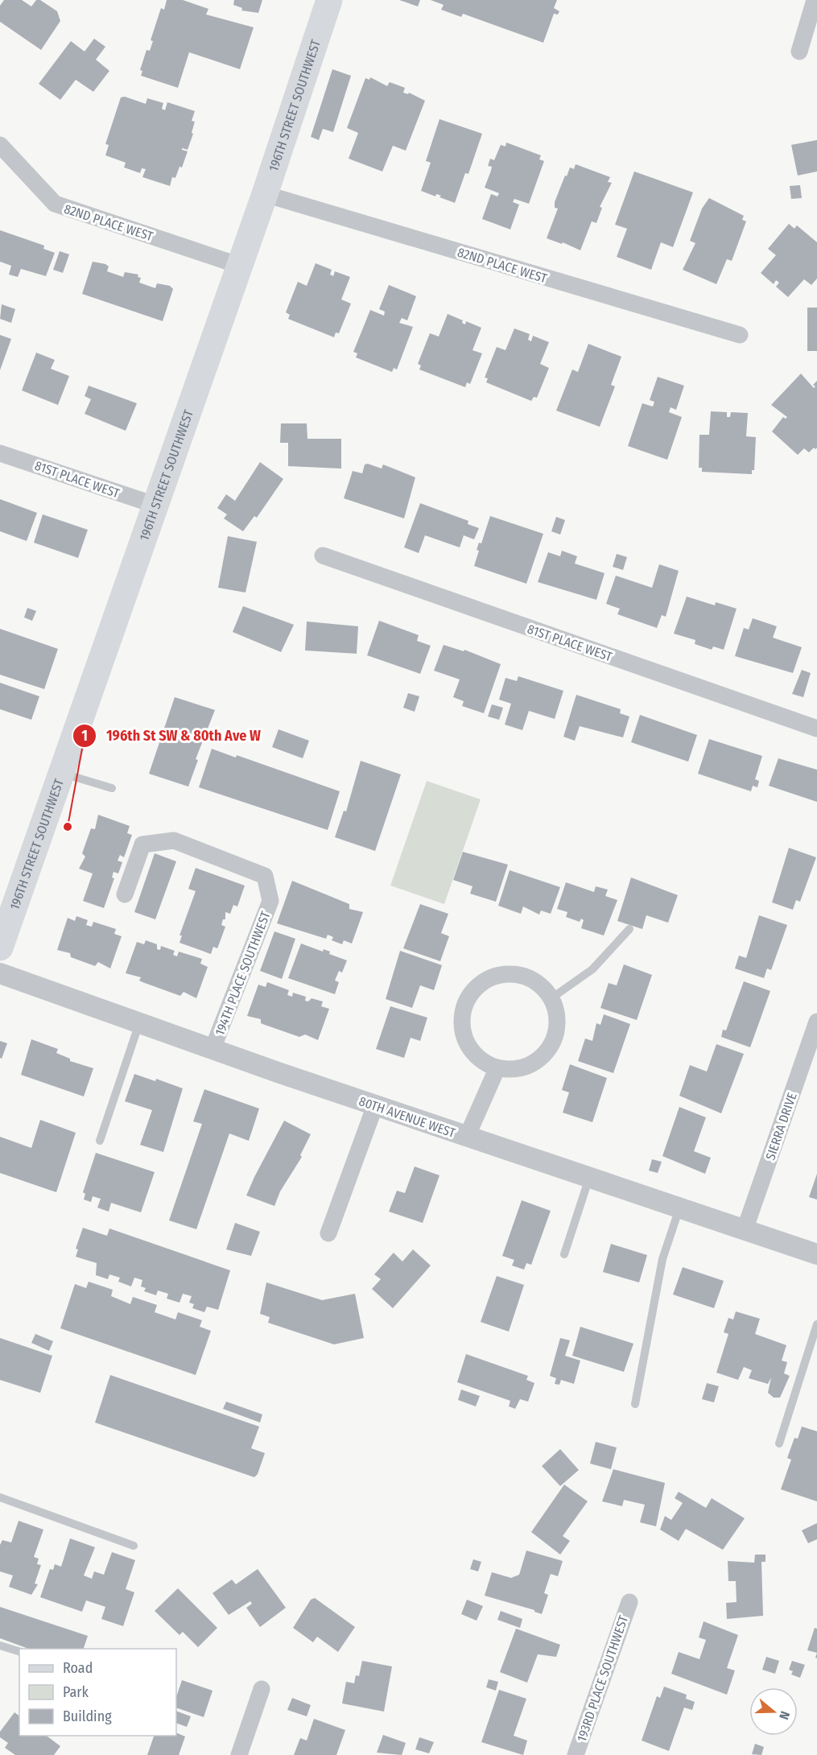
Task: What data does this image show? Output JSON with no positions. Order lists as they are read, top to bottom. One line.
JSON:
{"streets":{"main road":["196TH STREET SOUTHWEST"],"street":["82ND PLACE WEST","81ST PLACE WEST","194TH PLACE SOUTHWEST","80TH AVENUE WEST","SIERRA DRIVE","193RD PLACE SOUTHWEST"]},"crossings":[["196TH STREET SOUTHWEST","82ND PLACE WEST"],["196TH STREET SOUTHWEST","81ST PLACE WEST"],["194TH PLACE SOUTHWEST","80TH AVENUE WEST"],["80TH AVENUE WEST","SIERRA DRIVE"]],"places":["196th St SW & 80th Ave W"],"legend":["Road","Park","Building"],"north":"right"}
